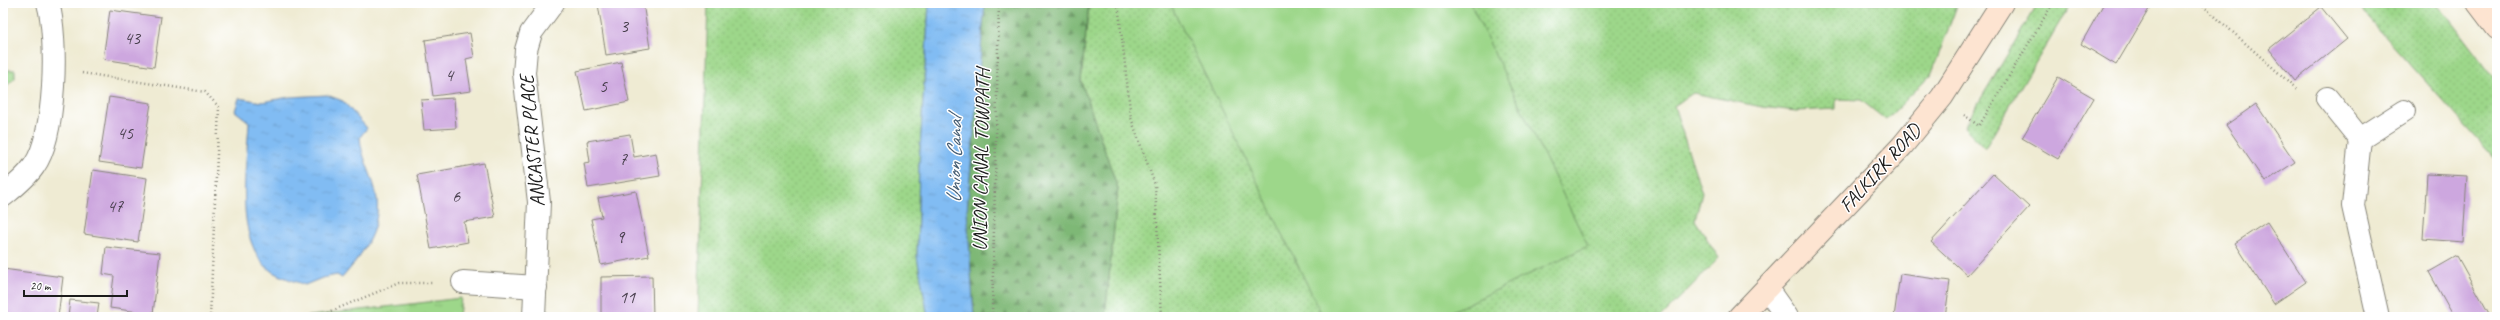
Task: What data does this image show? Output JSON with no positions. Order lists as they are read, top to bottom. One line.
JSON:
{"streets":{"main road":["FALKIRK ROAD"],"street":["ANCASTER PLACE"],"path":["UNION CANAL TOWPATH"]},"water":["Union Canal"],"house_numbers":["3","43","4","5","45","7","6","47","9","11"],"scale_bar":"20 m"}
